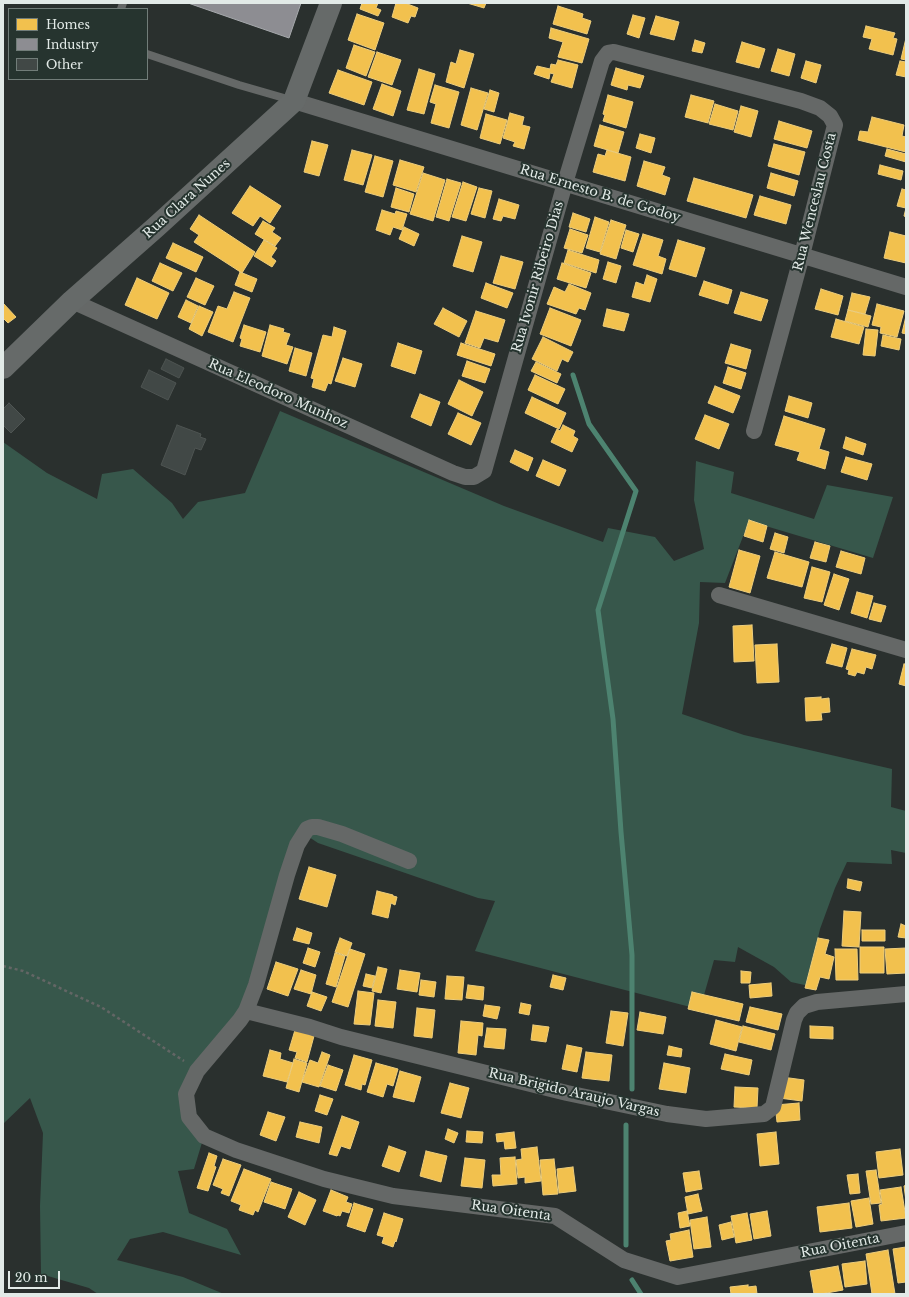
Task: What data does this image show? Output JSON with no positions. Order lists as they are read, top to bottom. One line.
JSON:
{"streets":{"street":["Rua Ernesto B. de Godoy","Rua Clara Nunes","Rua Wenceslau Costa","Rua Ivonir Ribeiro Dias","Rua Eleodoro Munhoz","Rua Brigido Araujo Vargas","Rua Oitenta"]},"crossings":[["Rua Ernesto B. de Godoy","Rua Clara Nunes"],["Rua Ernesto B. de Godoy","Rua Wenceslau Costa"],["Rua Ernesto B. de Godoy","Rua Ivonir Ribeiro Dias"],["Rua Clara Nunes","Rua Eleodoro Munhoz"],["Rua Wenceslau Costa","Rua Ivonir Ribeiro Dias"],["Rua Ivonir Ribeiro Dias","Rua Eleodoro Munhoz"]],"legend":["Homes","Industry","Other"],"scale_bar":"20 m"}
